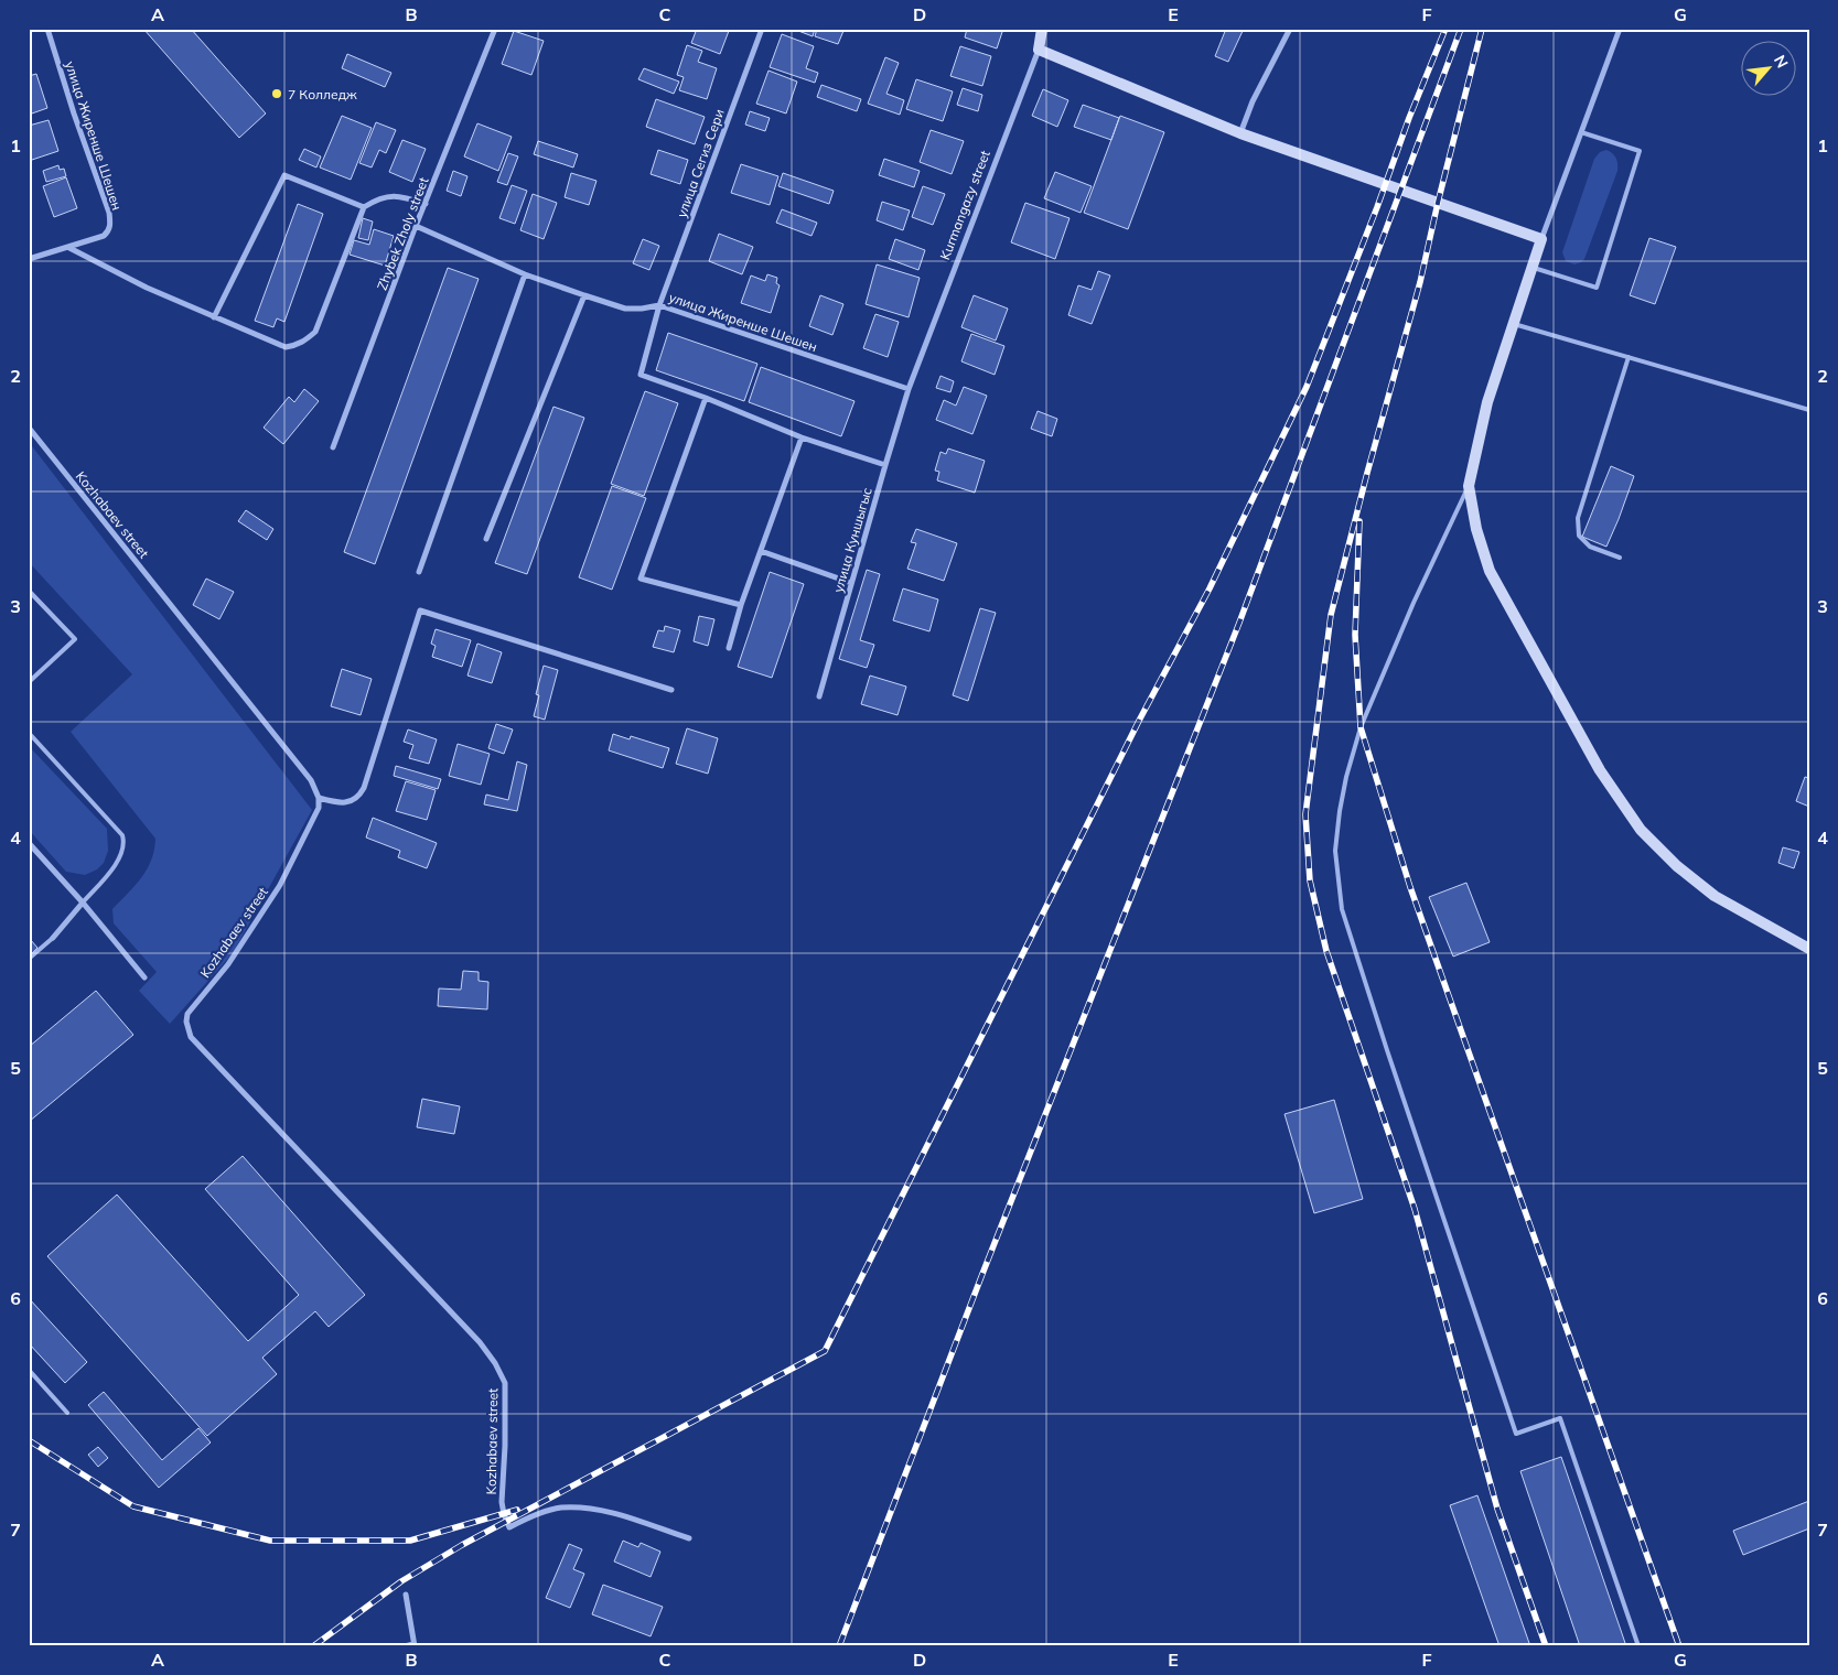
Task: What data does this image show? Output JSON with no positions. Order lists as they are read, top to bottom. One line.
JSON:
{"streets":{"main road":["Kurmangazy street"],"street":["улица Жиренше Шешен","улица Сегиз Сери","Zhybek Zholy street","Kozhabaev street","улица Куншыгыс"]},"crossings":[["улица Жиренше Шешен","улица Сегиз Сери"],["улица Жиренше Шешен","Kurmangazy street"],["улица Жиренше Шешен","Zhybek Zholy street"],["улица Жиренше Шешен","улица Куншыгыс"],["Kurmangazy street","улица Куншыгыс"]],"places":["7 Колледж"],"north":"top right","grid":{"columns":["A","B","C","D","E","F","G"],"rows":["1","2","3","4","5","6","7"]}}
